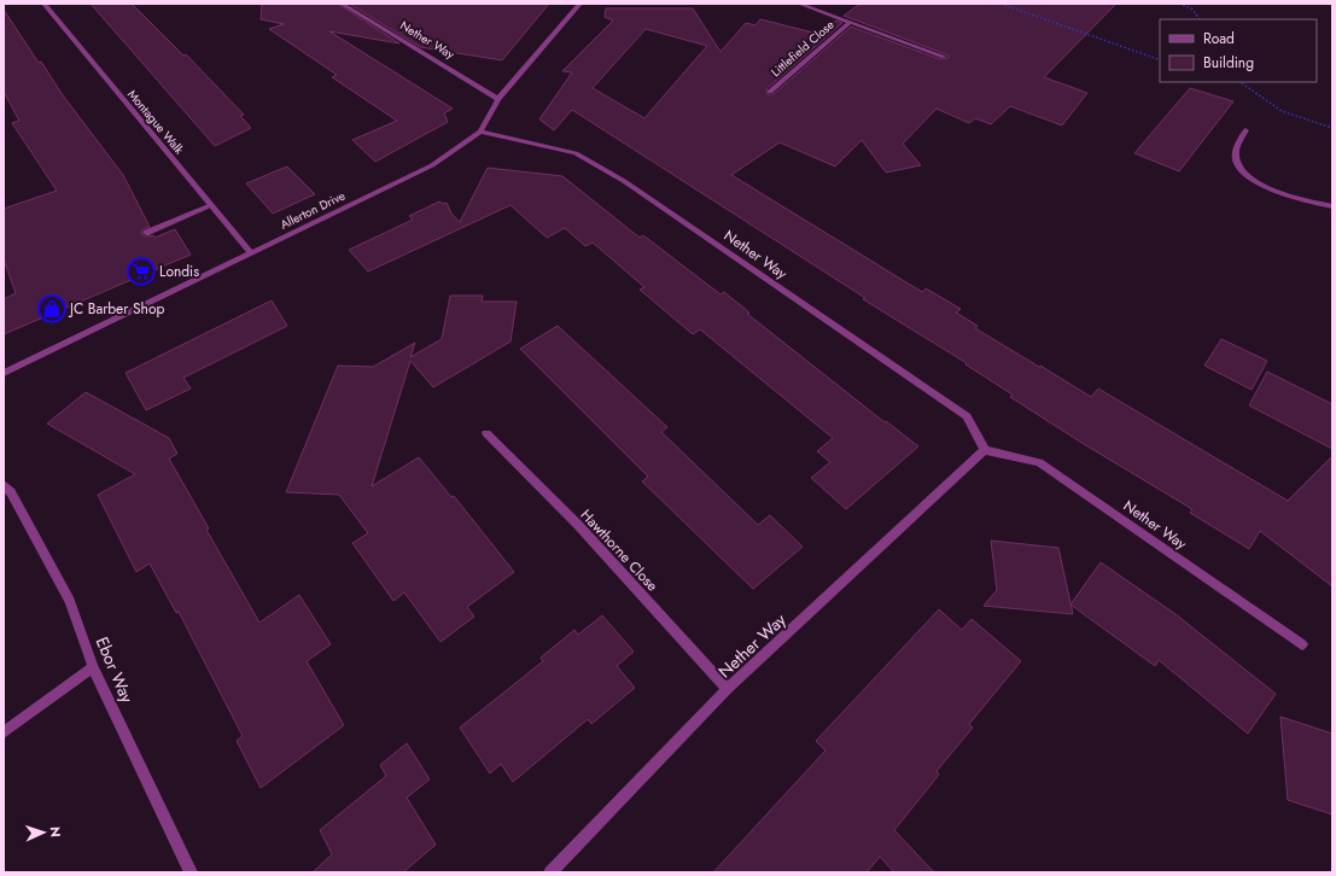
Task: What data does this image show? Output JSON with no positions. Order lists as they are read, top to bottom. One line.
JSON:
{"streets":{"street":["Nether Way","Littlefield Close","Montague Walk","Allerton Drive","Hawthorne Close","Ebor Way"]},"crossings":[["Nether Way","Allerton Drive"],["Nether Way","Hawthorne Close"],["Montague Walk","Allerton Drive"]],"places":{"supermarket":["Londis"],"shop":["JC Barber Shop"]},"legend":["Road","Building"],"north":"right"}
